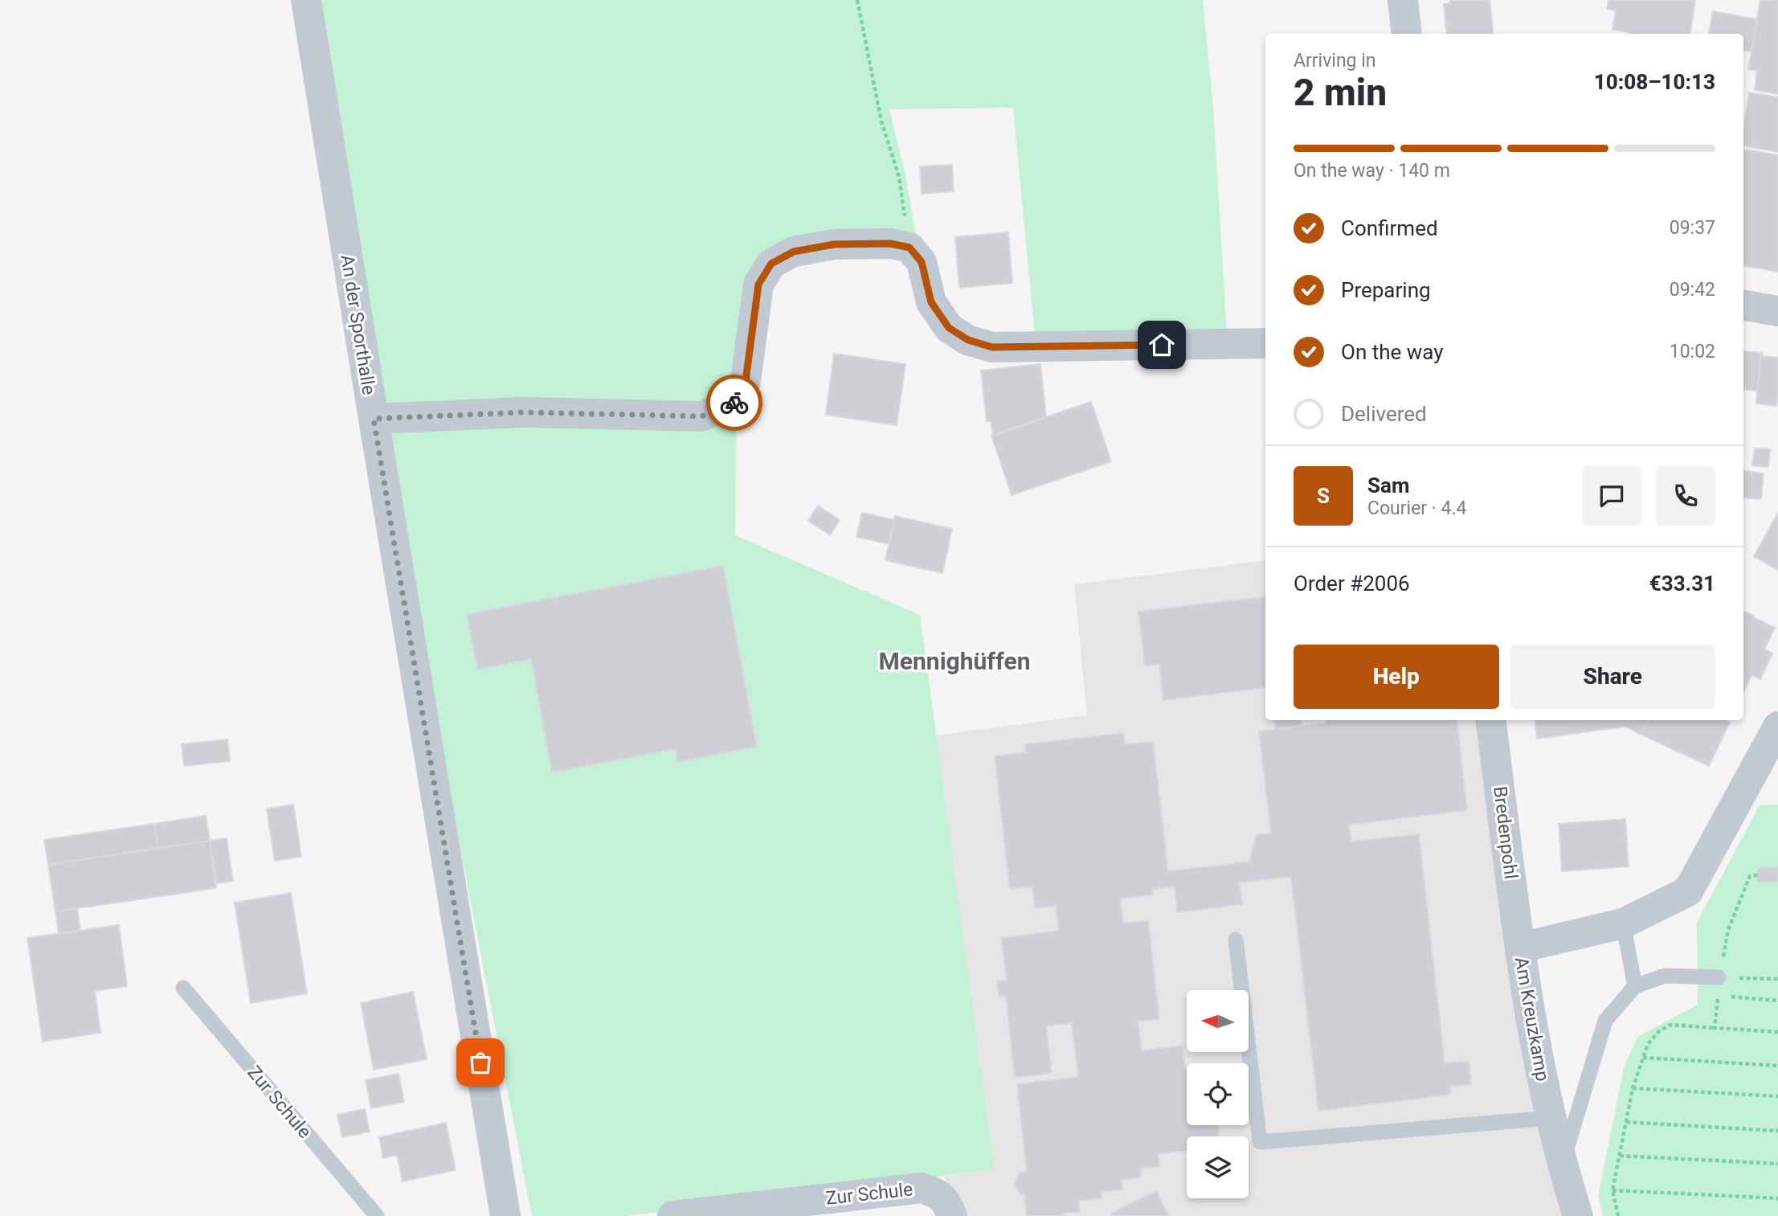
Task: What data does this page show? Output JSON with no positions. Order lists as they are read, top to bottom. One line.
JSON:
{"streets":{"street":["An der Sporthalle","Bredenpohl","Am Kreuzkamp","Zur Schule"]},"crossings":[["Bredenpohl","Am Kreuzkamp"]],"districts":["Mennighüffen"],"north":"left","page":{"heading":["2 min","Arriving in","10:08–10:13"],"panel":["Sam","Courier · 4.4","Order #2006","€33.31"],"bar":"On the way · 140 m","list":[["Confirmed","09:37"],["Preparing","09:42"],["On the way","10:02"],"Delivered"],"round":"S","buttons":["Help","Share"]}}
